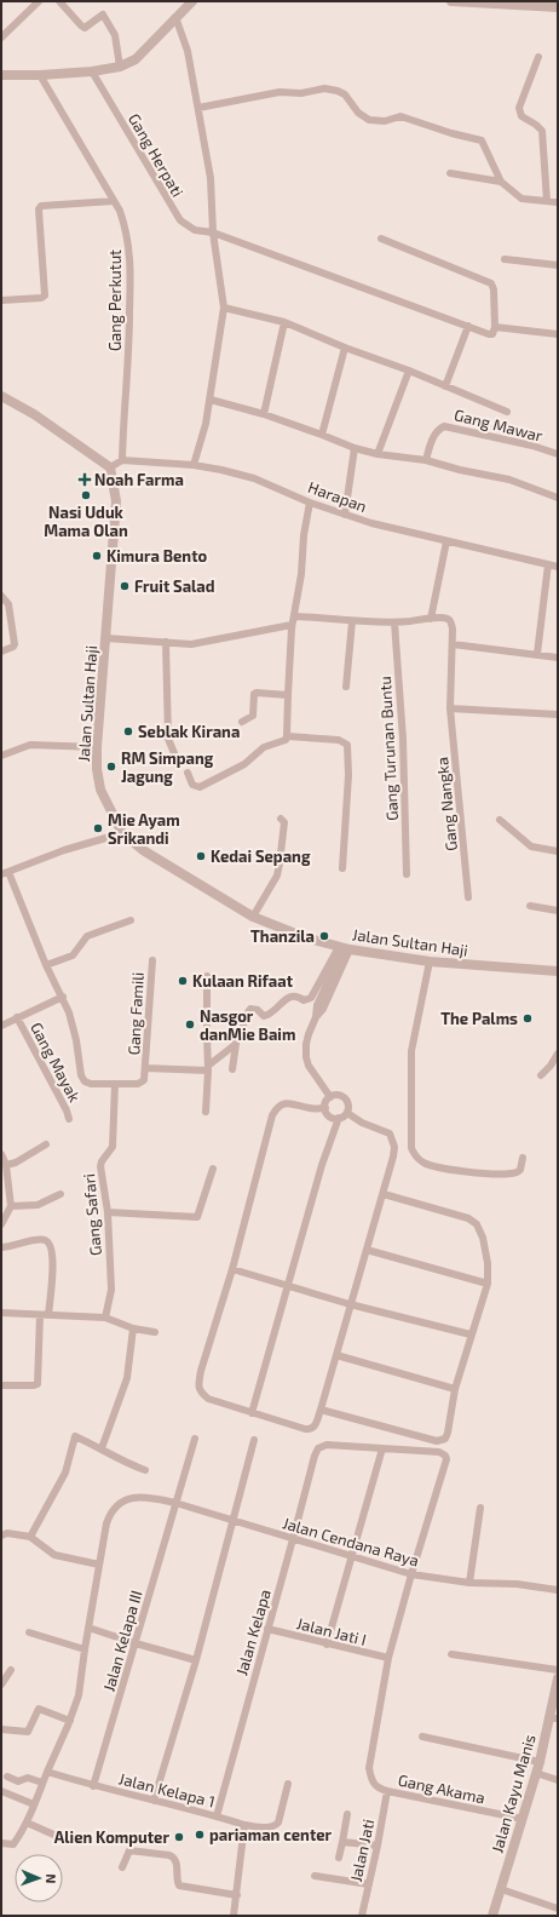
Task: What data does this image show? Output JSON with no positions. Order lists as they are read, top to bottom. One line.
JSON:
{"streets":{"street":["Gang Herpati","Gang Perkutut","Gang Mawar","Harapan","Jalan Sultan Haji","Gang Turunan Buntu","Gang Nangka","Gang Famili","Gang Mayak","Gang Safari","Jalan Cendana Raya","Jalan Jati I","Jalan Kelapa","Jalan Kelapa III","Gang Akama","Jalan Kelapa 1","Jalan Kayu Manis","Jalan Jati"]},"crossings":[["Gang Perkutut","Harapan"],["Gang Turunan Buntu","Gang Nangka"],["Jalan Cendana Raya","Jalan Kelapa"],["Jalan Cendana Raya","Jalan Kelapa III"],["Jalan Jati I","Jalan Kelapa"],["Jalan Jati I","Gang Akama"],["Jalan Kelapa","Jalan Kelapa 1"],["Jalan Kelapa III","Jalan Kelapa 1"],["Gang Akama","Jalan Kayu Manis"],["Gang Akama","Jalan Jati"]],"places":{"health":["Noah Farma"],"other":["Nasi Uduk Mama Olan","Kimura Bento","Fruit Salad","Seblak Kirana","RM Simpang Jagung","Mie Ayam Srikandi","Kedai Sepang","Thanzila","Kulaan Rifaat","The Palms","Nasgor danMie Baim","pariaman center","Alien Komputer"]},"north":"right"}
